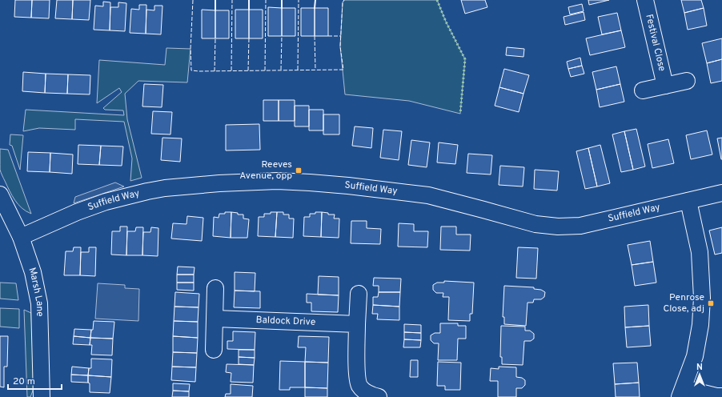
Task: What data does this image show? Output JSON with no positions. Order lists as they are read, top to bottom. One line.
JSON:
{"streets":{"street":["Festival Close","Suffield Way","Marsh Lane","Baldock Drive"]},"crossings":[["Suffield Way","Marsh Lane"]],"places":{"transit":["Reeves Avenue, opp","Penrose Close, adj"]},"scale_bar":"20 m","north":"top"}
